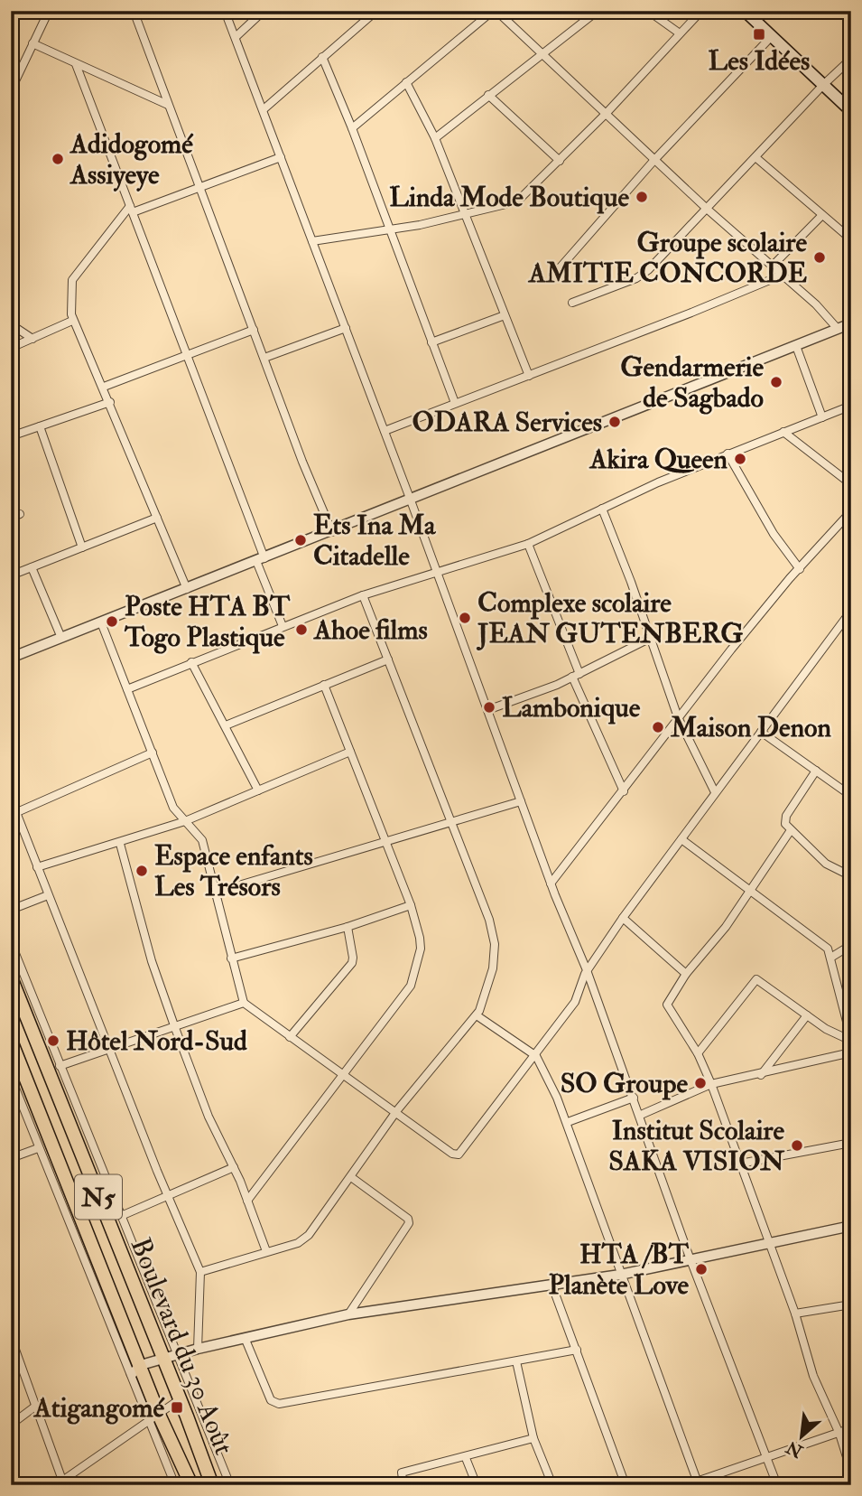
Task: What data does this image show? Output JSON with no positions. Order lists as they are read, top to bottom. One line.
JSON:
{"streets":{"highway":["N5","Boulevard du 30 Août"]},"places":{"transit":["Les Idées","Atigangomé"],"other":["Adidogomé Assiyeye","Linda Mode Boutique","Groupe scolaire AMITIE CONCORDE","Gendarmerie de Sagbado","ODARA Services","Akira Queen","Ets Ina Ma Citadelle","Complexe scolaire JEAN GUTENBERG","Poste HTA BT Togo Plastique","Ahoe films","Lambonique","Maison Denon","Espace enfants Les Trésors","Hôtel Nord-Sud","SO Groupe","Institut Scolaire SAKA VISION","HTA /BT Planète Love"]},"north":"bottom left"}
